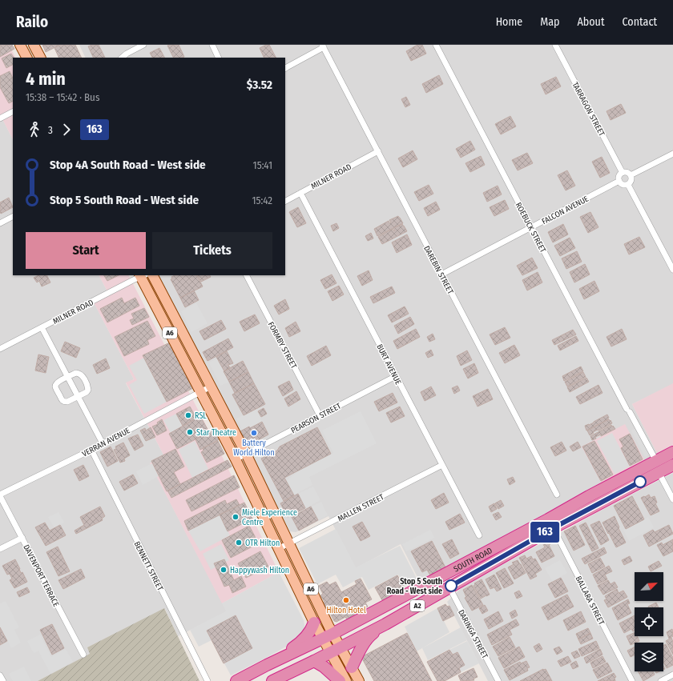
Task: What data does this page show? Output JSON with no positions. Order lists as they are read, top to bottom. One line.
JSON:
{"streets":{"highway":["SOUTH ROAD","A2"],"main road":["A6"],"street":["TARRAGON STREET","MILNER ROAD","FALCON AVENUE","ROEBUCK STREET","DAREBIN STREET","FORMBY STREET","BURT AVENUE","PEARSON STREET","VERRAN AVENUE","MALLEN STREET","BENNETT STREET","DAVENPORT TERRACE","BALLARA STREET","DARINGA STREET"]},"crossings":[["TARRAGON STREET","FALCON AVENUE"],["MILNER ROAD","DAREBIN STREET"],["MILNER ROAD","A6"],["MILNER ROAD","BURT AVENUE"],["FALCON AVENUE","ROEBUCK STREET"],["FALCON AVENUE","DAREBIN STREET"],["ROEBUCK STREET","SOUTH ROAD"],["A6","PEARSON STREET"],["A6","VERRAN AVENUE"],["A6","MALLEN STREET"],["A6","SOUTH ROAD"],["FORMBY STREET","PEARSON STREET"],["BURT AVENUE","PEARSON STREET"],["BURT AVENUE","MALLEN STREET"],["VERRAN AVENUE","BENNETT STREET"],["VERRAN AVENUE","DAVENPORT TERRACE"],["SOUTH ROAD","BALLARA STREET"],["SOUTH ROAD","DARINGA STREET"]],"places":["RSL","Star Theatre","Battery World Hilton","Miele Experience Centre","OTR Hilton","Happywash Hilton","Stop 5 South Road - West side","Hilton Hotel"],"lines":["bus line 163"],"north":"top right","page":{"header":"Railo","nav":["Home","Map","About","Contact"],"on_map":"163","heading":["4 min","15:38 – 15:42 · Bus","$3.52"],"legs":["3","163"],"list":[{"name":"Stop 4A South Road - West side","value":"15:41"},{"name":"Stop 5 South Road - West side","value":"15:42"}],"buttons":["Start","Tickets"]}}
